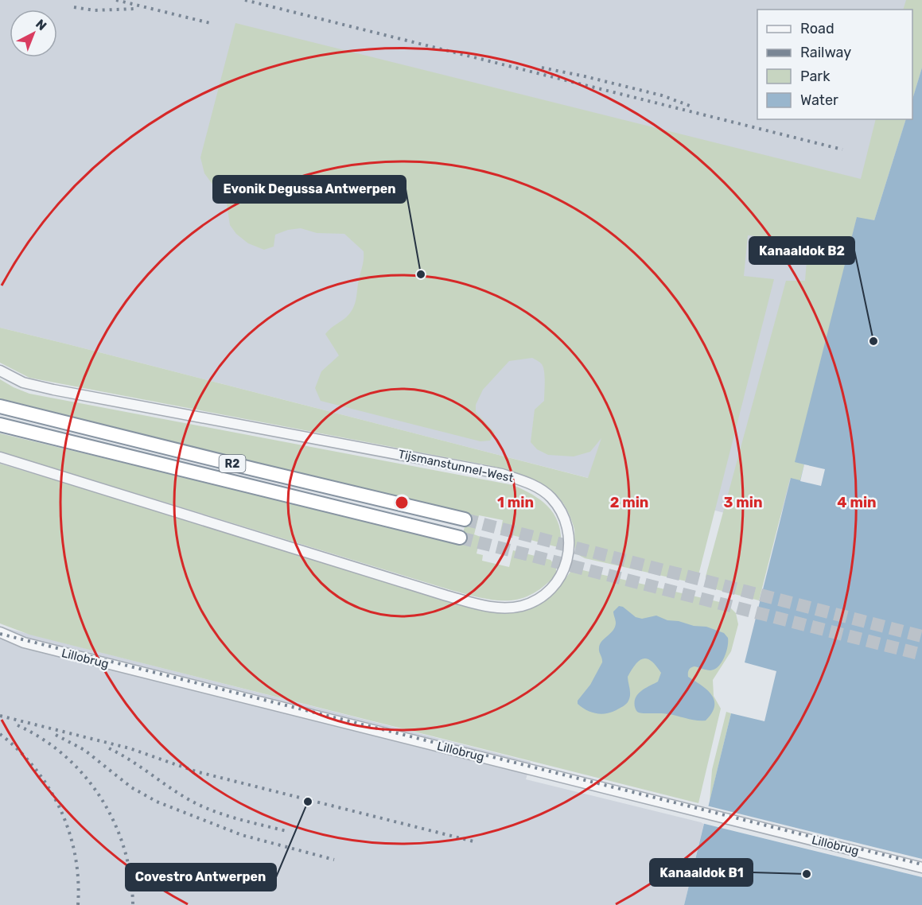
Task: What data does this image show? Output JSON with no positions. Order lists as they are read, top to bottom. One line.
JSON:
{"streets":{"highway":["R2"],"street":["Tijsmanstunnel-West","Lillobrug"]},"places":["Evonik Degussa Antwerpen","Kanaaldok B2","Covestro Antwerpen","Kanaaldok B1"],"legend":["Road","Railway","Park","Water"],"north":"top right","rings":["1 min","2 min","3 min","4 min"]}
